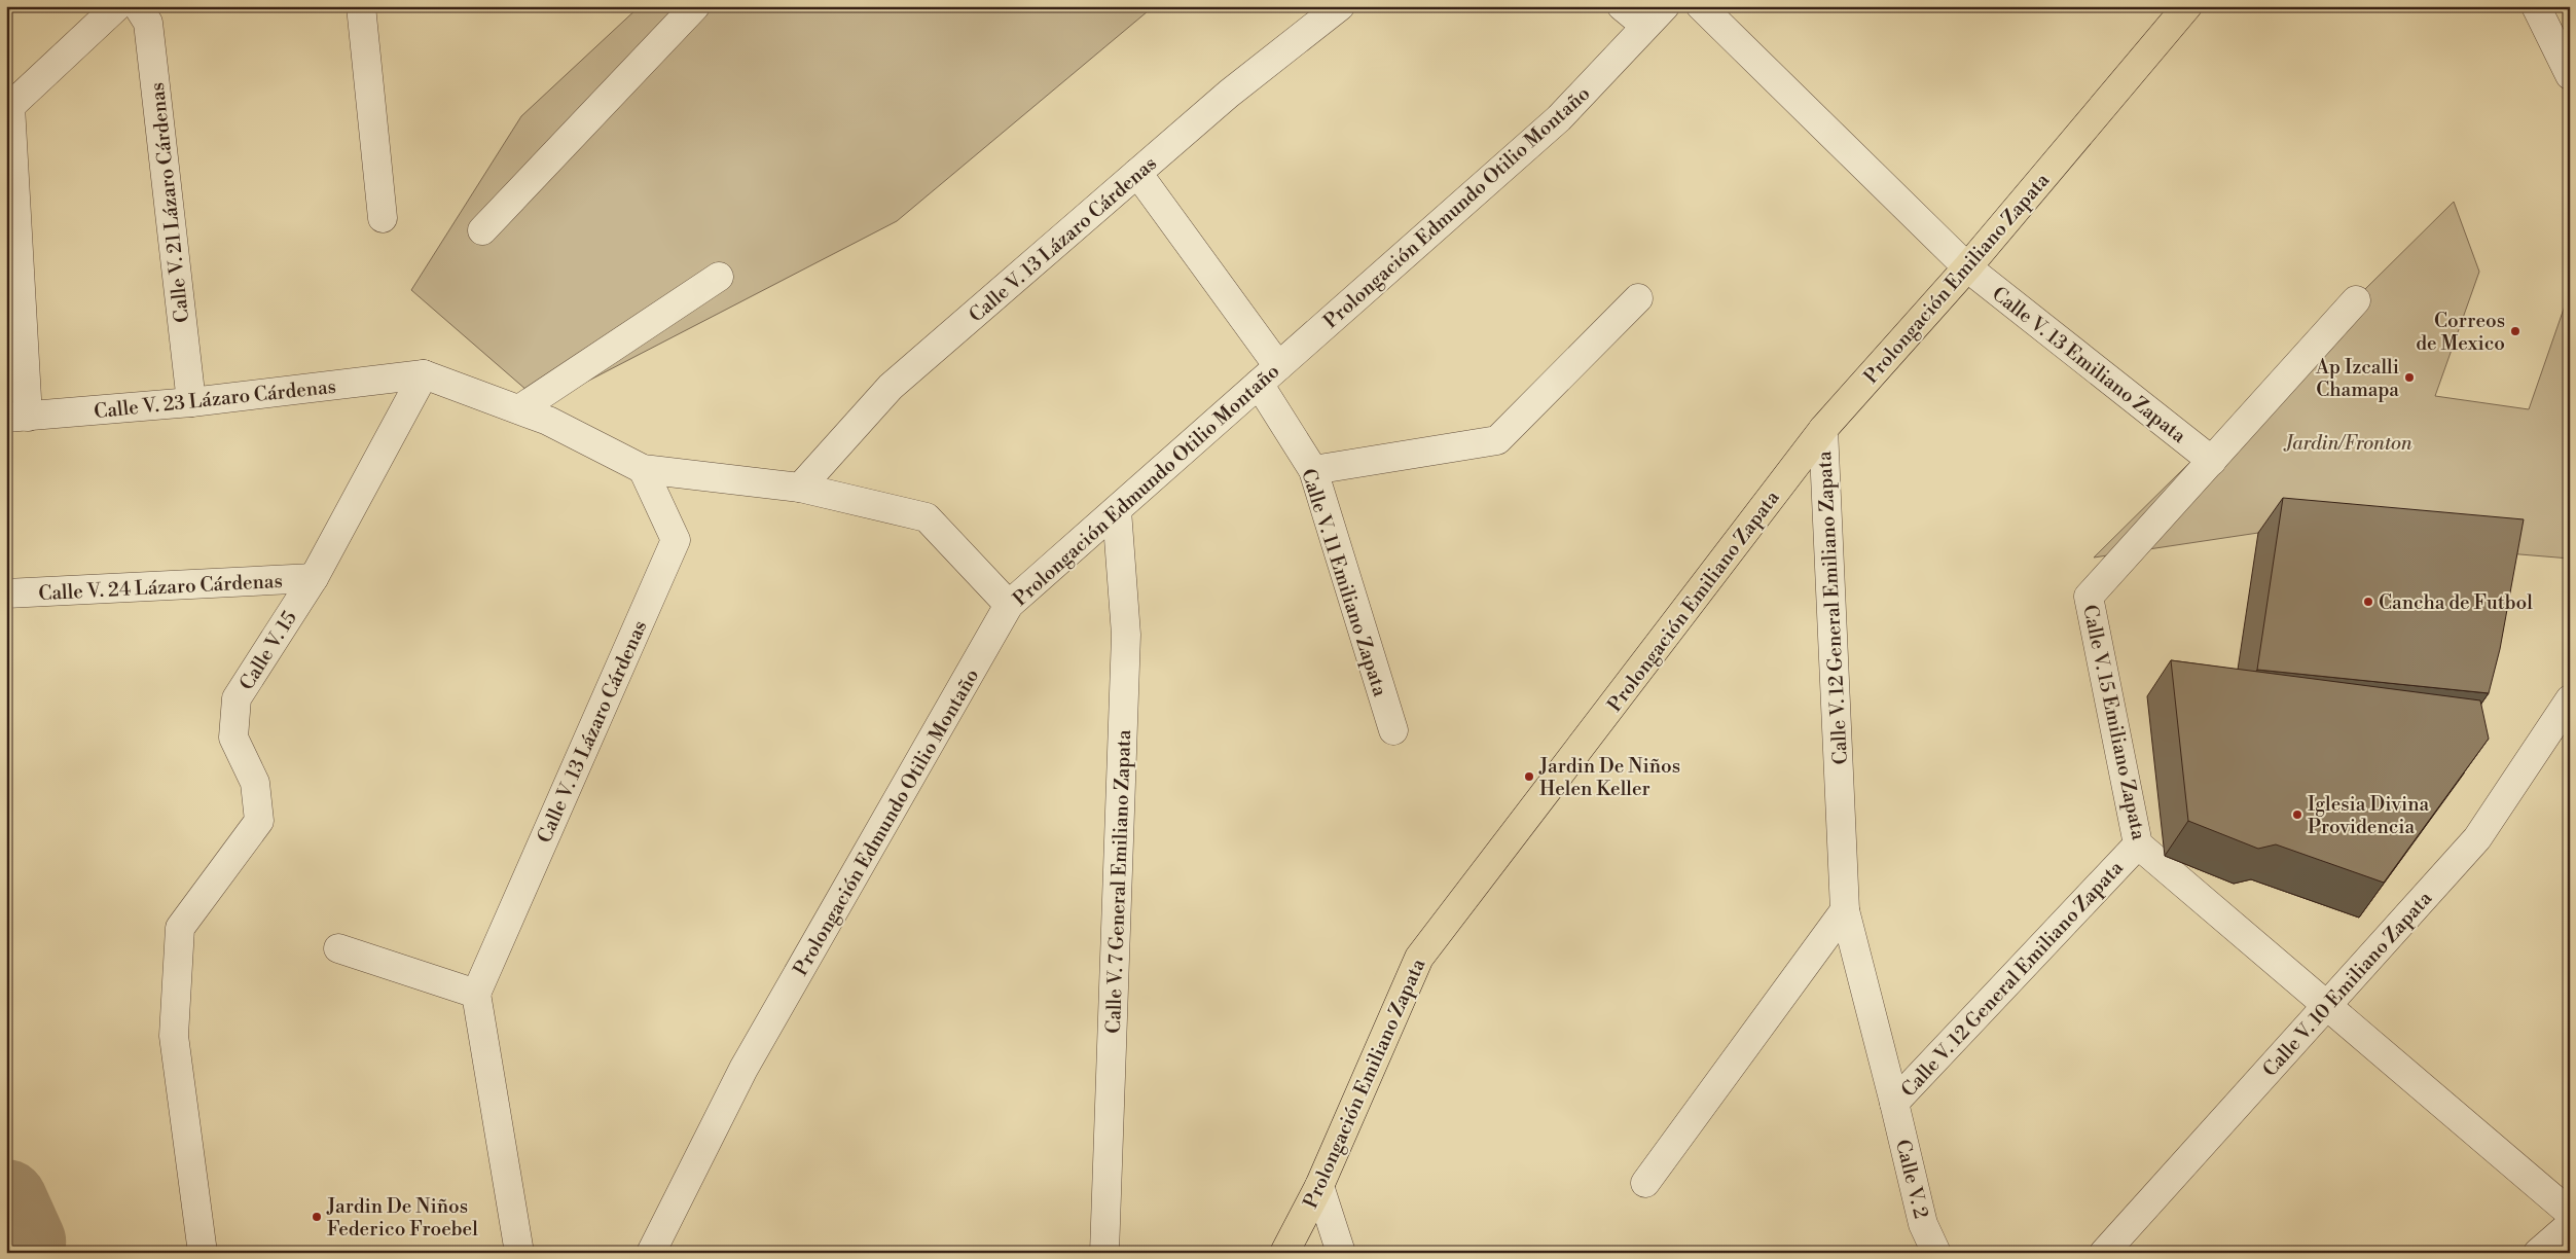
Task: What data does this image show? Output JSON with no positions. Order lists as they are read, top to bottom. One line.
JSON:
{"streets":{"main road":["Prolongación Emiliano Zapata"],"street":["Calle V. 21 Lázaro Cárdenas","Prolongación Edmundo Otilio Montaño","Calle V. 13 Lázaro Cárdenas","Calle V. 13 Emiliano Zapata","Calle V. 23 Lázaro Cárdenas","Calle V. 11 Emiliano Zapata","Calle V. 24 Lázaro Cárdenas","Calle V. 12 General Emiliano Zapata","Calle V. 15","Calle V. 15 Emiliano Zapata","Calle V. 7 General Emiliano Zapata","Calle V. 10 Emiliano Zapata","Calle V. 2"]},"crossings":[["Calle V. 21 Lázaro Cárdenas","Calle V. 23 Lázaro Cárdenas"],["Prolongación Edmundo Otilio Montaño","Calle V. 11 Emiliano Zapata"],["Prolongación Edmundo Otilio Montaño","Calle V. 7 General Emiliano Zapata"],["Calle V. 13 Lázaro Cárdenas","Calle V. 11 Emiliano Zapata"],["Prolongación Emiliano Zapata","Calle V. 13 Emiliano Zapata"],["Prolongación Emiliano Zapata","Calle V. 12 General Emiliano Zapata"],["Calle V. 13 Emiliano Zapata","Calle V. 15 Emiliano Zapata"],["Calle V. 23 Lázaro Cárdenas","Calle V. 15"],["Calle V. 24 Lázaro Cárdenas","Calle V. 15"],["Calle V. 12 General Emiliano Zapata","Calle V. 15 Emiliano Zapata"],["Calle V. 12 General Emiliano Zapata","Calle V. 2"],["Calle V. 15 Emiliano Zapata","Calle V. 10 Emiliano Zapata"]],"parks":["Jardin/Fronton"],"places":["Correos de Mexico","Ap Izcalli Chamapa","Cancha de Futbol","Jardin De Niños Helen Keller","Iglesia Divina Providencia","Jardin De Niños Federico Froebel"]}
